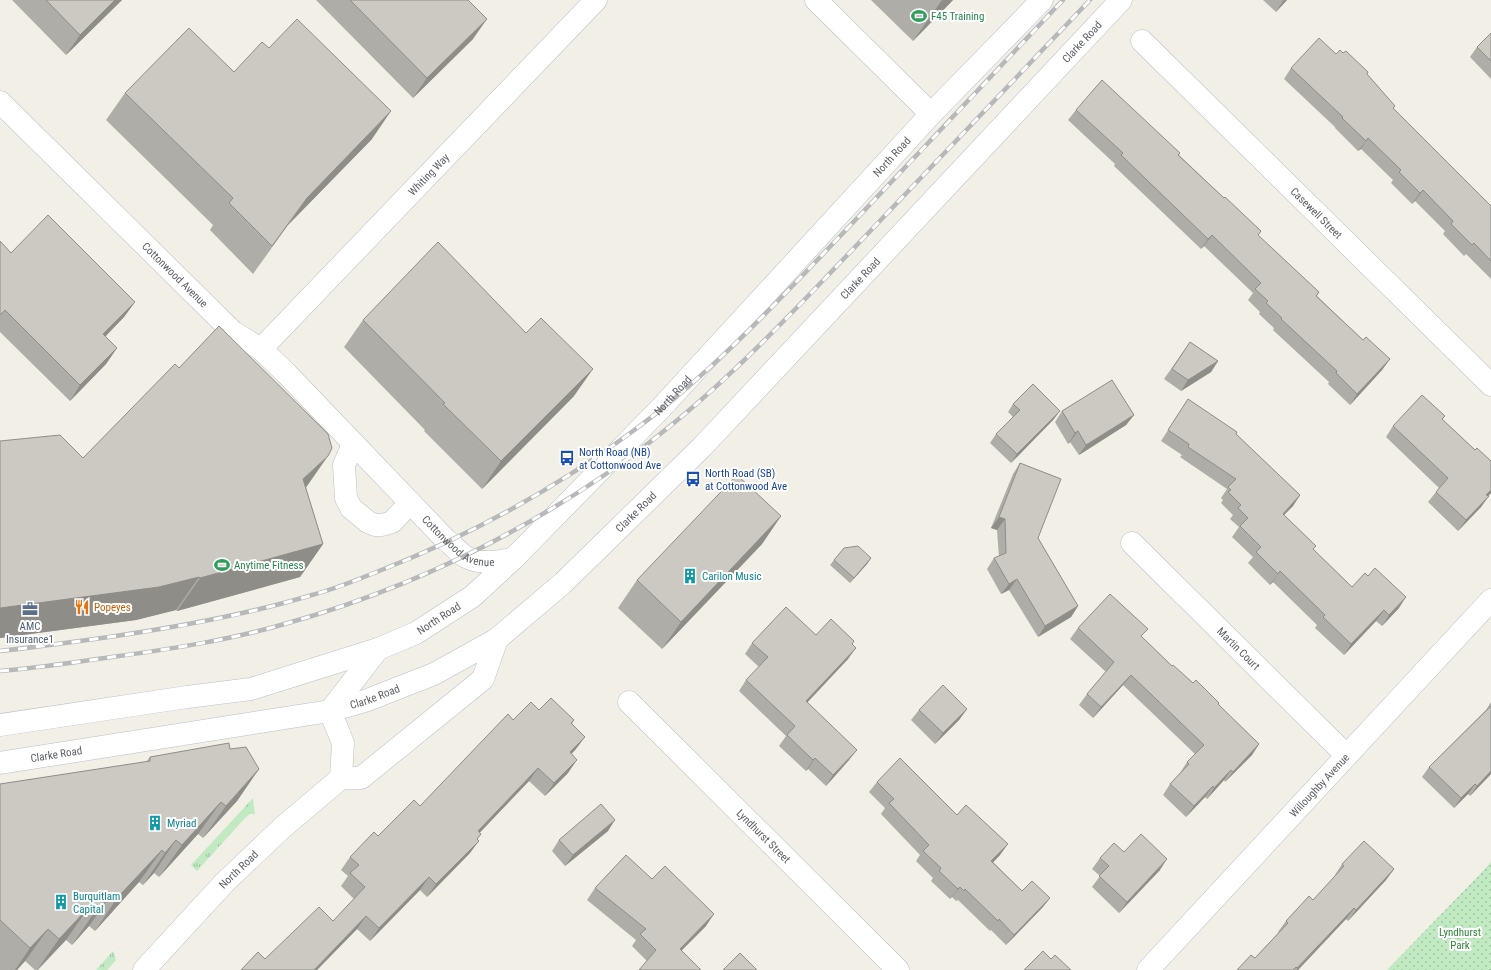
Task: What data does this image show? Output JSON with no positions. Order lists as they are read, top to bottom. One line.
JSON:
{"streets":{"street":["Clarke Road","North Road","Whiting Way","Casewell Street","Cottonwood Avenue","Martin Court","Willoughby Avenue","Lyndhurst Street"]},"crossings":[["Clarke Road","North Road"],["North Road","Cottonwood Avenue"],["Whiting Way","Cottonwood Avenue"],["Martin Court","Willoughby Avenue"]],"parks":["Lyndhurst Park"],"places":{"sports":["F45 Training","Anytime Fitness"],"bus stop":["North Road (NB) at Cottonwood Ave","North Road (SB) at Cottonwood Ave"],"building":["Carilon Music","Myriad","Burquitlam Capital"],"restaurant":["Popeyes"],"office":["AMC Insurance1"]}}
